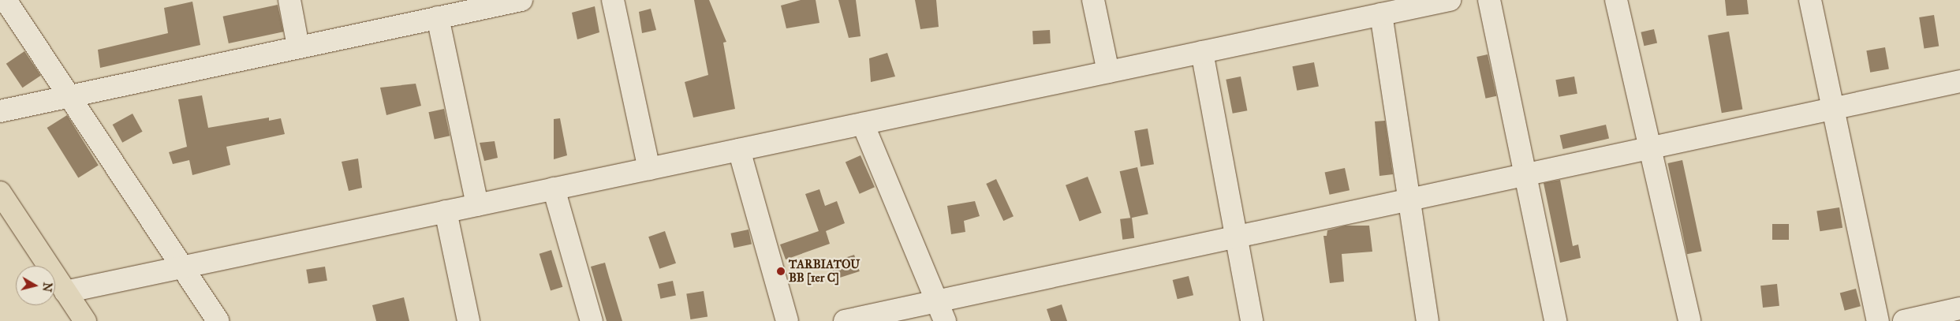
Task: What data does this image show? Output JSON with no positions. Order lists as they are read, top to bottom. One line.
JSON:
{"places":["TARBIATOU BB [1er C]"],"north":"right"}
